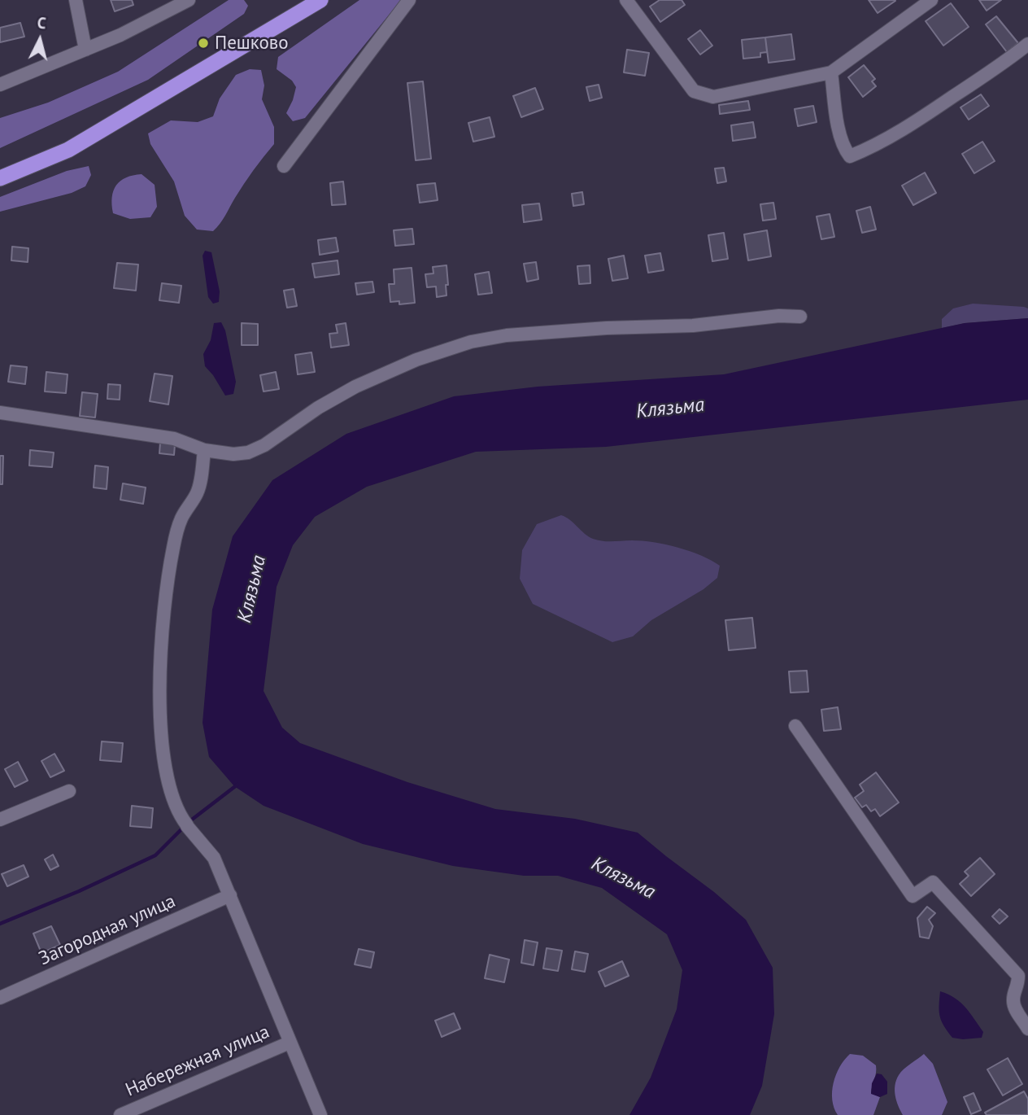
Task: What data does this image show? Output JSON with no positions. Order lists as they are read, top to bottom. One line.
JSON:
{"streets":{"street":["Загородная улица","Набережная улица"]},"water":["Клязьма"],"places":["Пешково"],"north":"top"}
